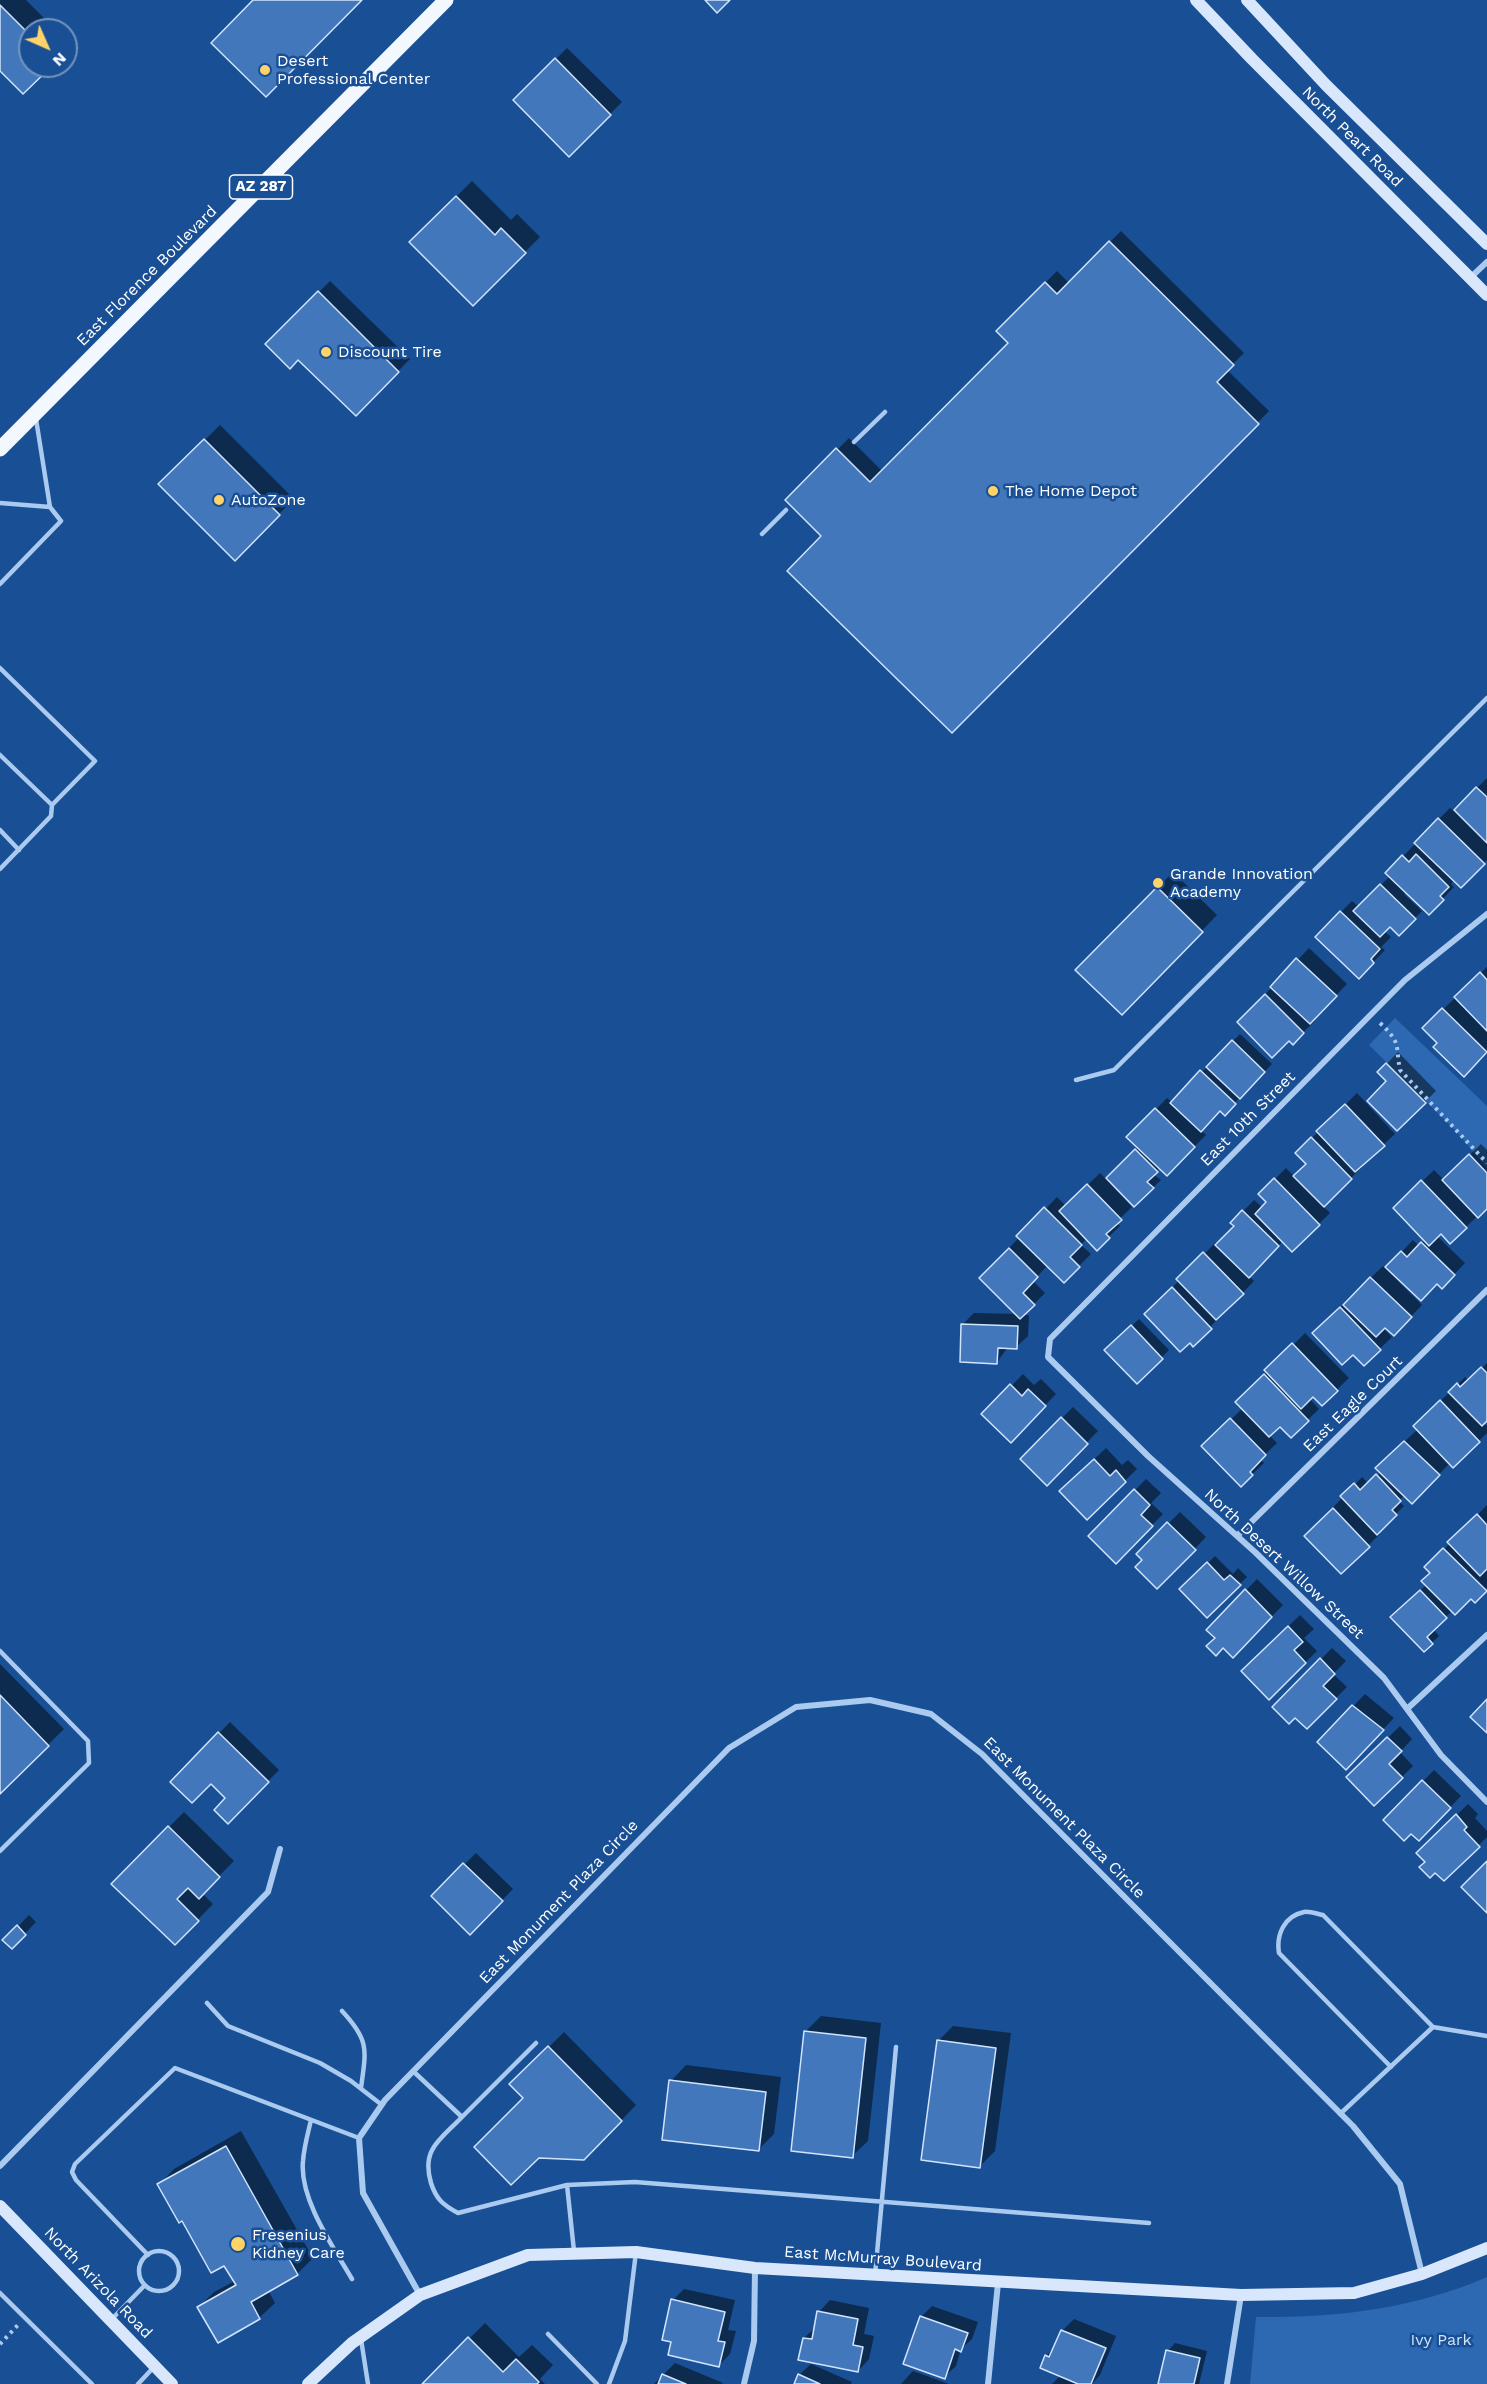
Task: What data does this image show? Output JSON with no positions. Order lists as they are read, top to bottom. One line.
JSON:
{"streets":{"main road":["AZ 287","East Florence Boulevard"],"street":["North Peart Road","East 10th Street","East Eagle Court","North Desert Willow Street","East Monument Plaza Circle","East McMurray Boulevard","North Arizola Road"]},"crossings":[["East 10th Street","North Desert Willow Street"],["East Eagle Court","North Desert Willow Street"],["East Monument Plaza Circle","East McMurray Boulevard"]],"parks":["Ivy Park"],"places":["Desert Professional Center","Discount Tire","The Home Depot","AutoZone","Grande Innovation Academy","Fresenius Kidney Care"],"north":"bottom right"}
